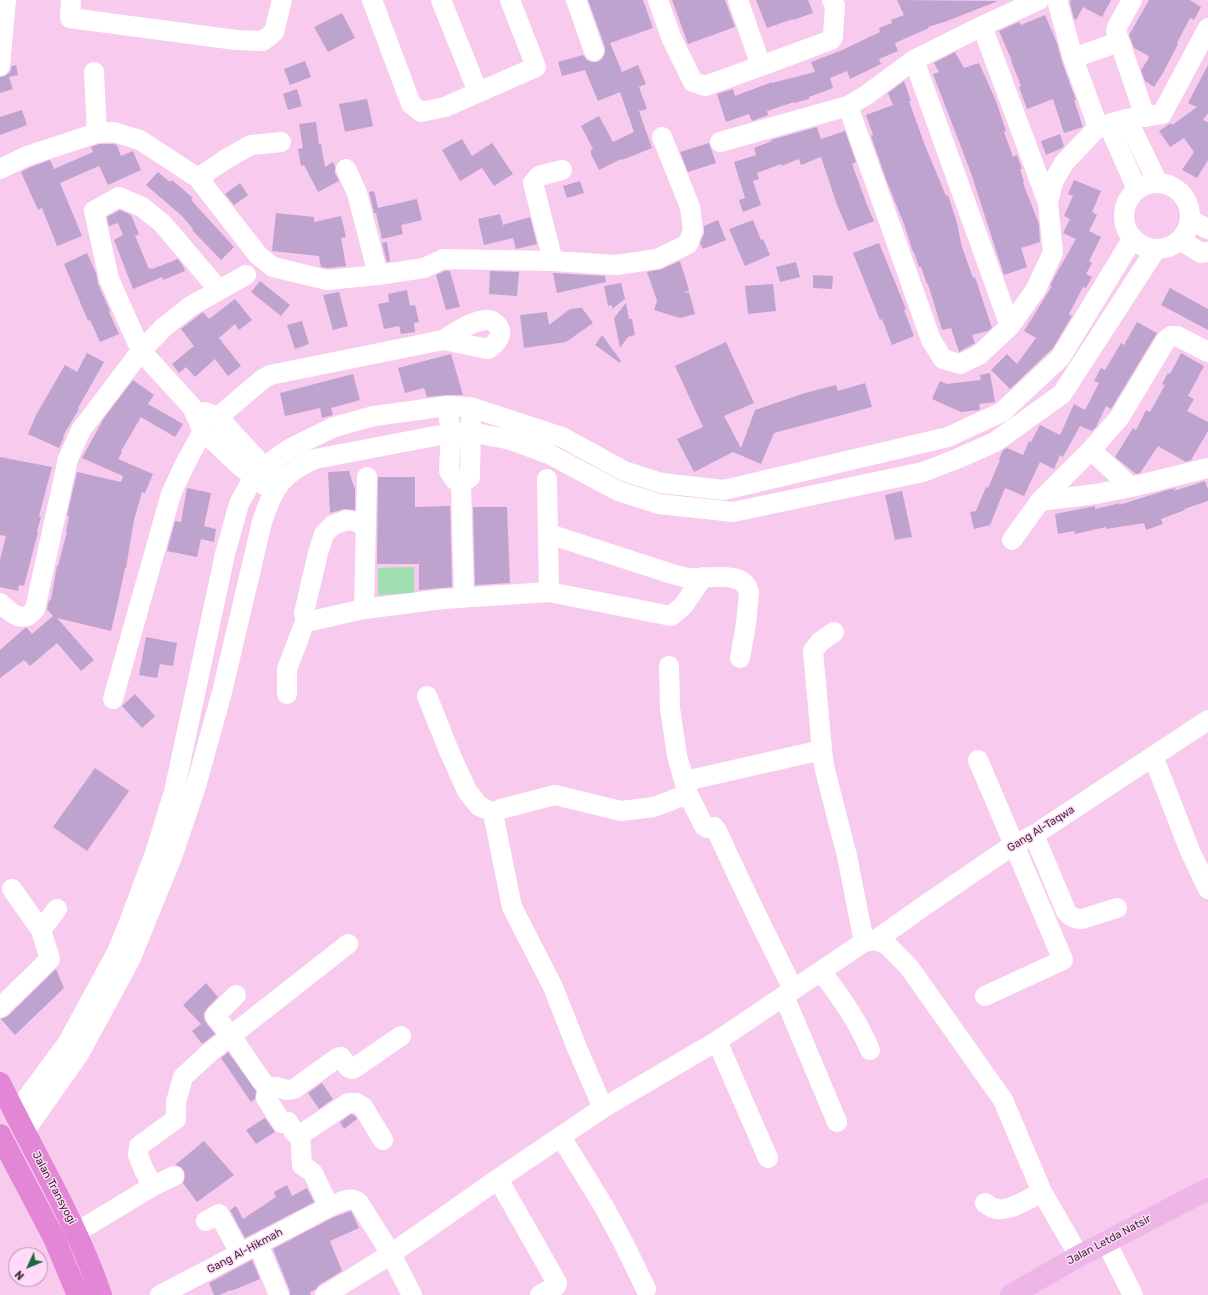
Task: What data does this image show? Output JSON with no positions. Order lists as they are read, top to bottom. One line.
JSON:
{"streets":{"highway":["Jalan Transyogi"],"main road":["Jalan Letda Natsir"],"street":["Gang Al-Taqwa","Gang Al-Hikmah"]},"crossings":[["Gang Al-Taqwa","Gang Al-Hikmah"]],"north":"bottom left"}
